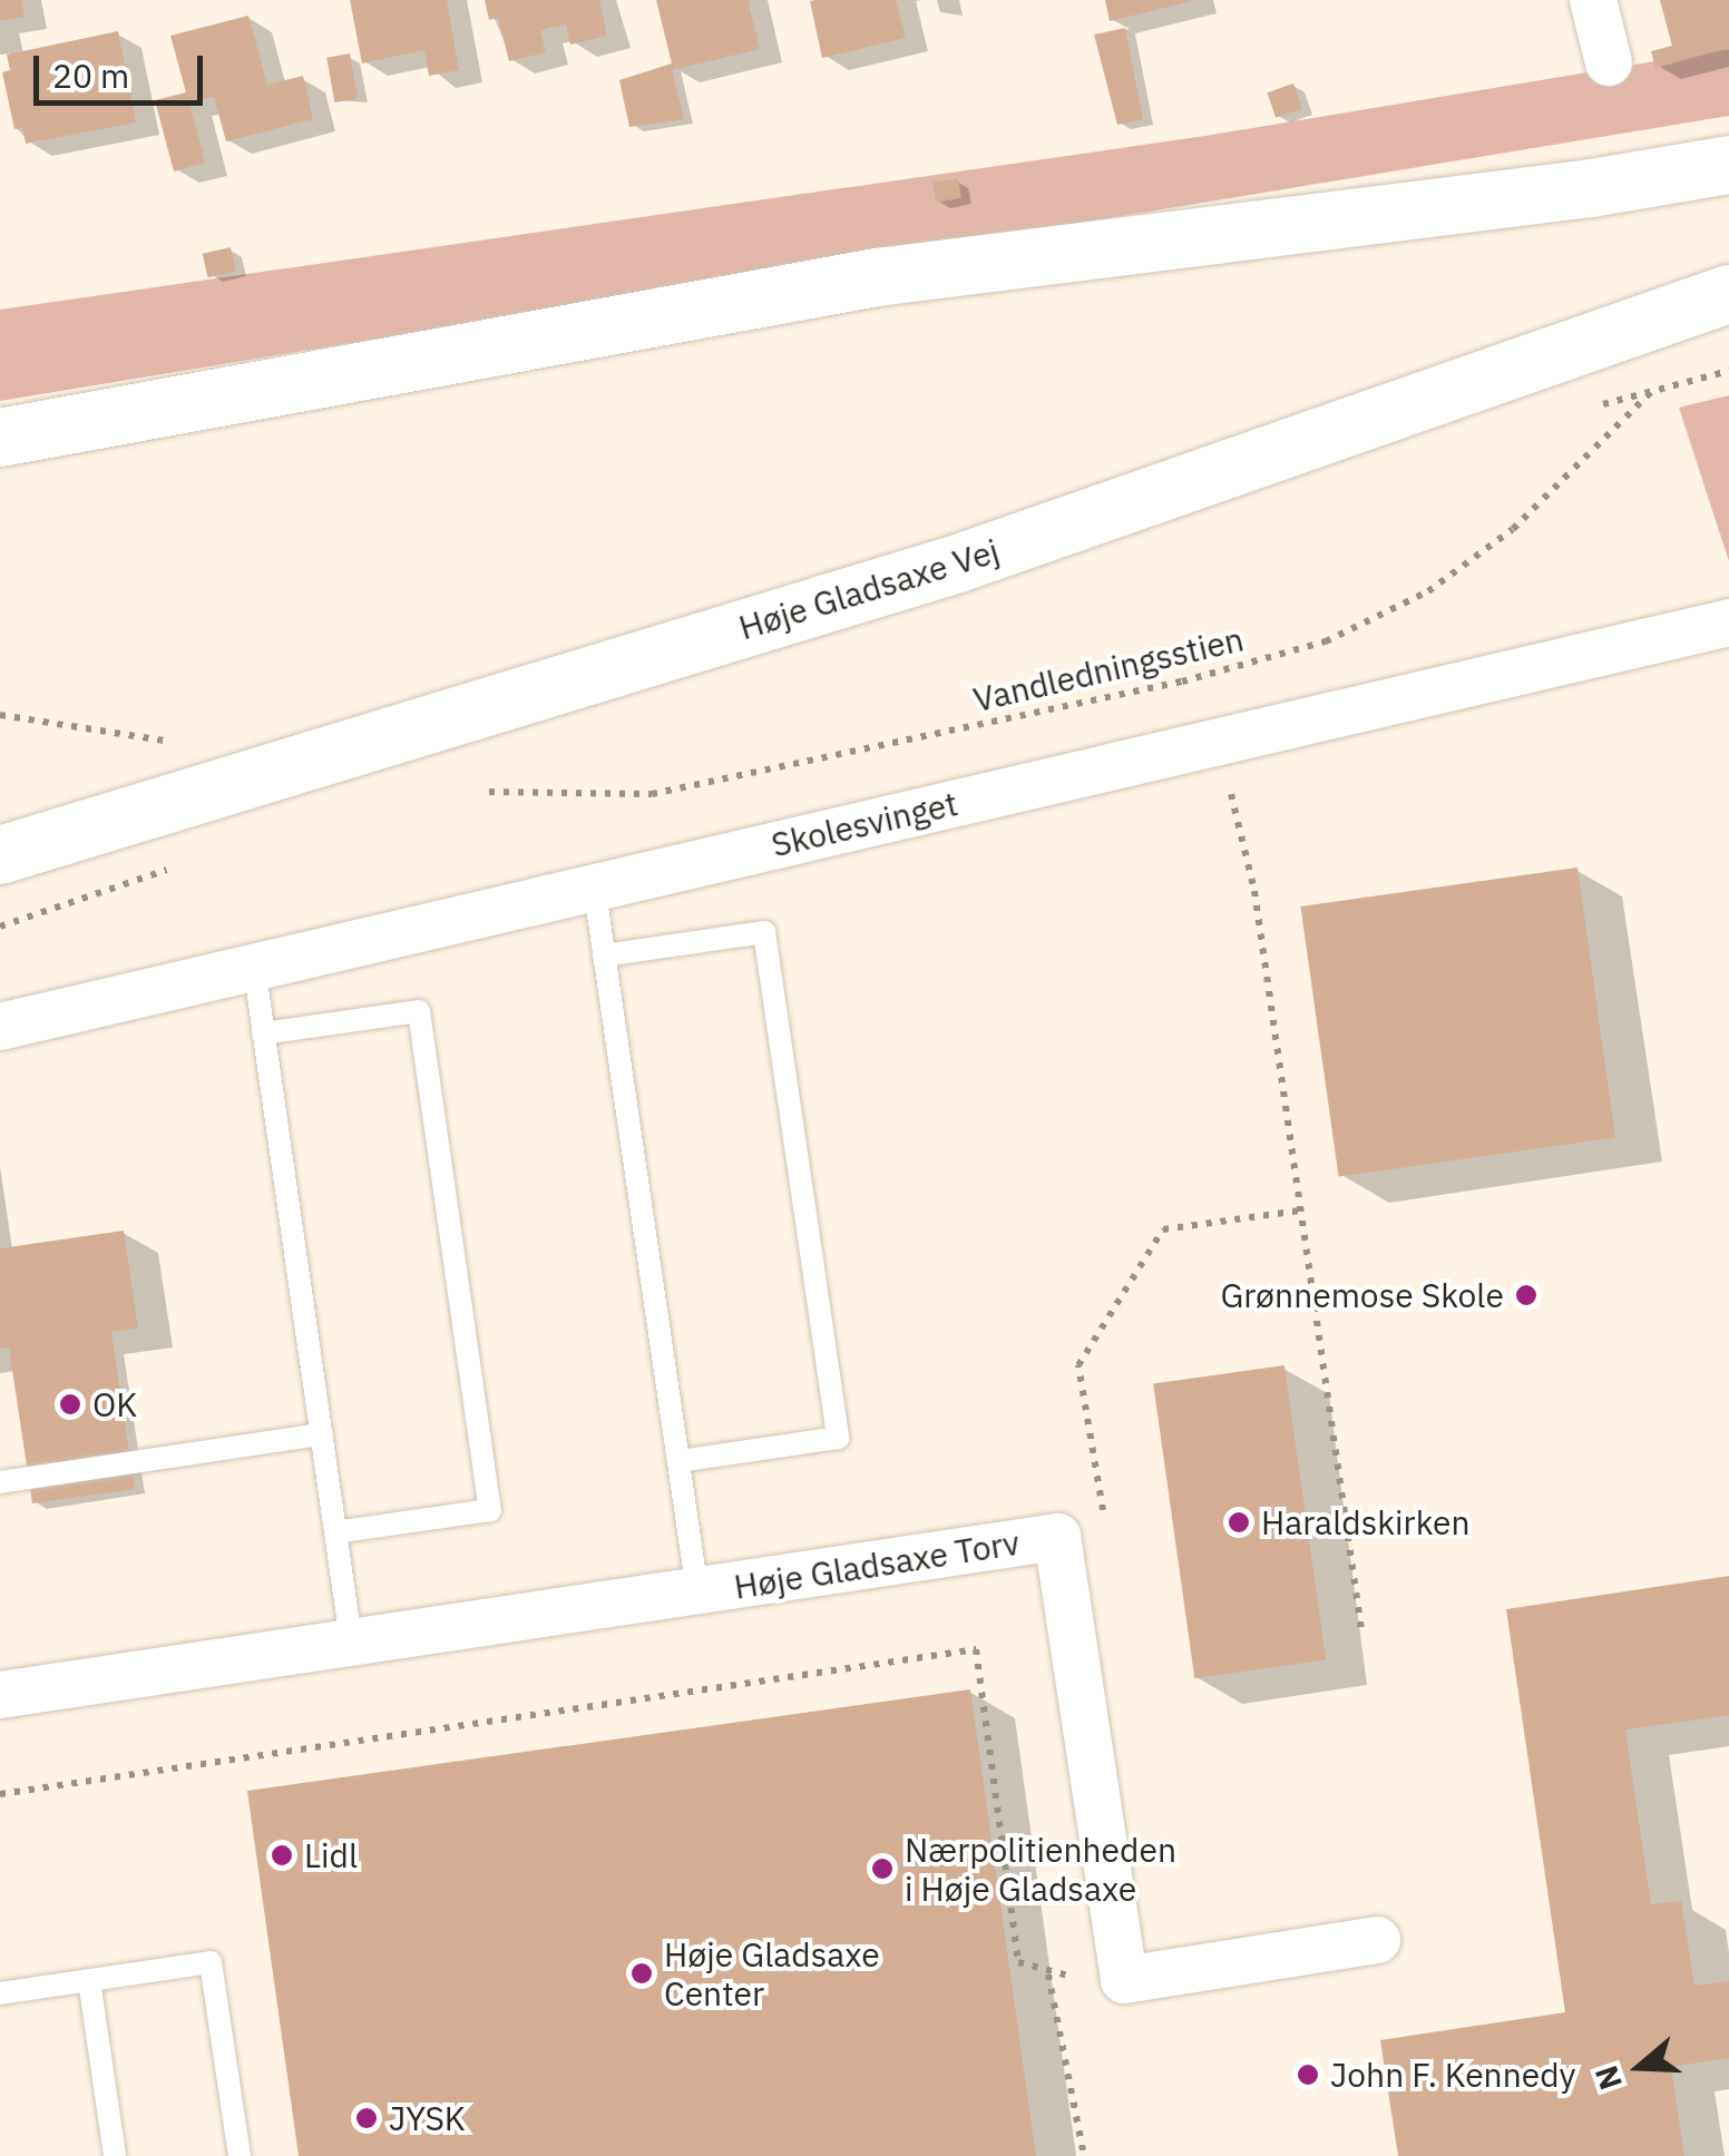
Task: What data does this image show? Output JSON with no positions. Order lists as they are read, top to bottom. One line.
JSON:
{"streets":{"street":["Høje Gladsaxe Vej","Skolesvinget","Høje Gladsaxe Torv"],"path":["Vandledningsstien"]},"places":["Grønnemose Skole","OK","Haraldskirken","Lidl","Nærpolitienheden i Høje Gladsaxe","Høje Gladsaxe Center","John F. Kennedy","JYSK"],"scale_bar":"20 m","north":"left"}
